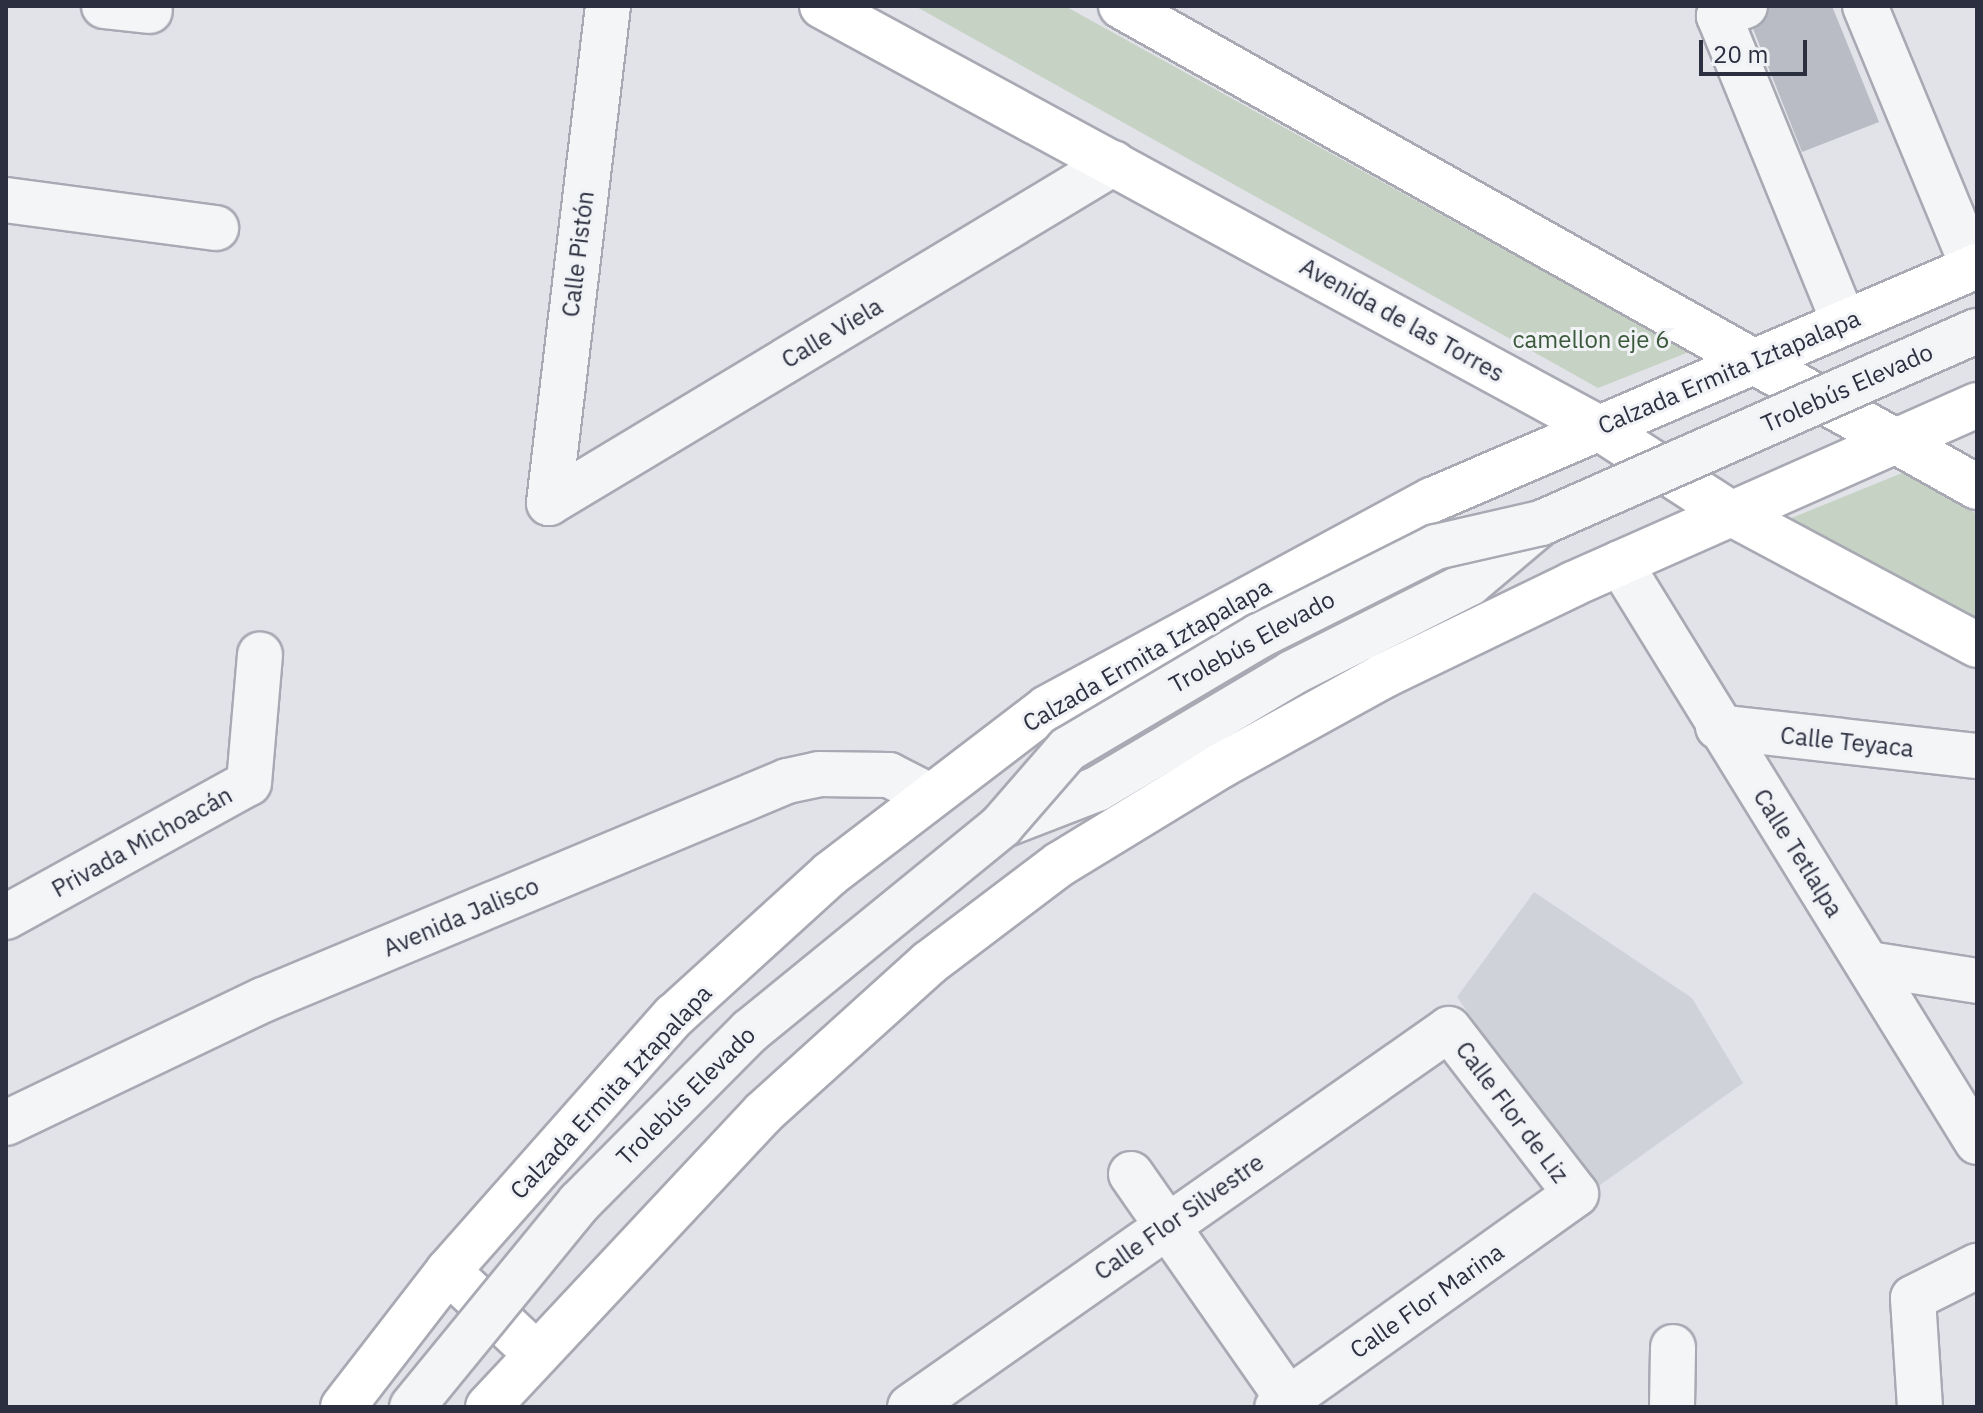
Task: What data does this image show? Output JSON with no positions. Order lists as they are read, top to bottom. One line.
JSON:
{"streets":{"main road":["Avenida de las Torres","Calzada Ermita Iztapalapa"],"street":["Calle Pistón","Calle Viela","Trolebús Elevado","Calle Teyaca","Privada Michoacán","Calle Tetlalpa","Avenida Jalisco","Calle Flor de Liz","Calle Flor Silvestre","Calle Flor Marina"]},"crossings":[["Calle Pistón","Calle Viela"],["Avenida de las Torres","Calle Viela"],["Avenida de las Torres","Calzada Ermita Iztapalapa"],["Calzada Ermita Iztapalapa","Avenida Jalisco"],["Calle Teyaca","Calle Tetlalpa"],["Calle Flor de Liz","Calle Flor Silvestre"],["Calle Flor de Liz","Calle Flor Marina"]],"parks":["camellon eje 6"],"scale_bar":"20 m"}
